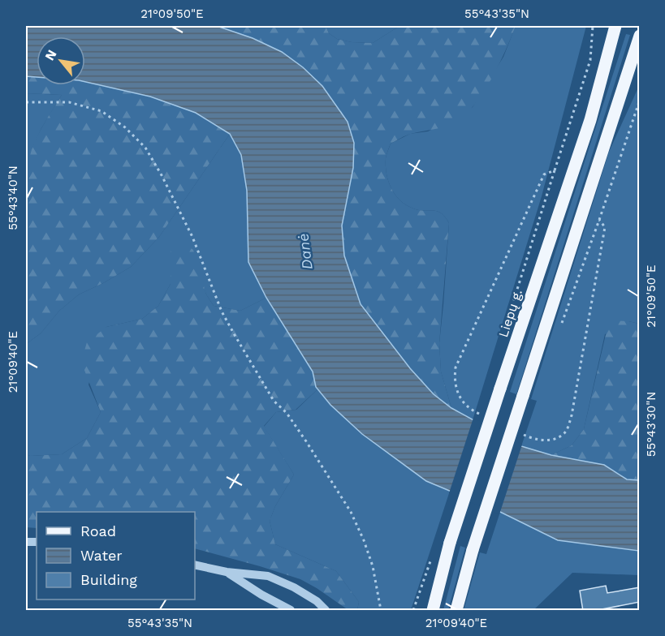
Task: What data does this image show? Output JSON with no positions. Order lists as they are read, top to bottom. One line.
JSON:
{"streets":{"main road":["Liepų g."]},"water":["Danė"],"legend":["Road","Water","Building"],"north":"top left","coordinates":["21°09'50\"E","55°43'35\"N","55°43'40\"N","21°09'40\"E","55°43'30\"N"]}
